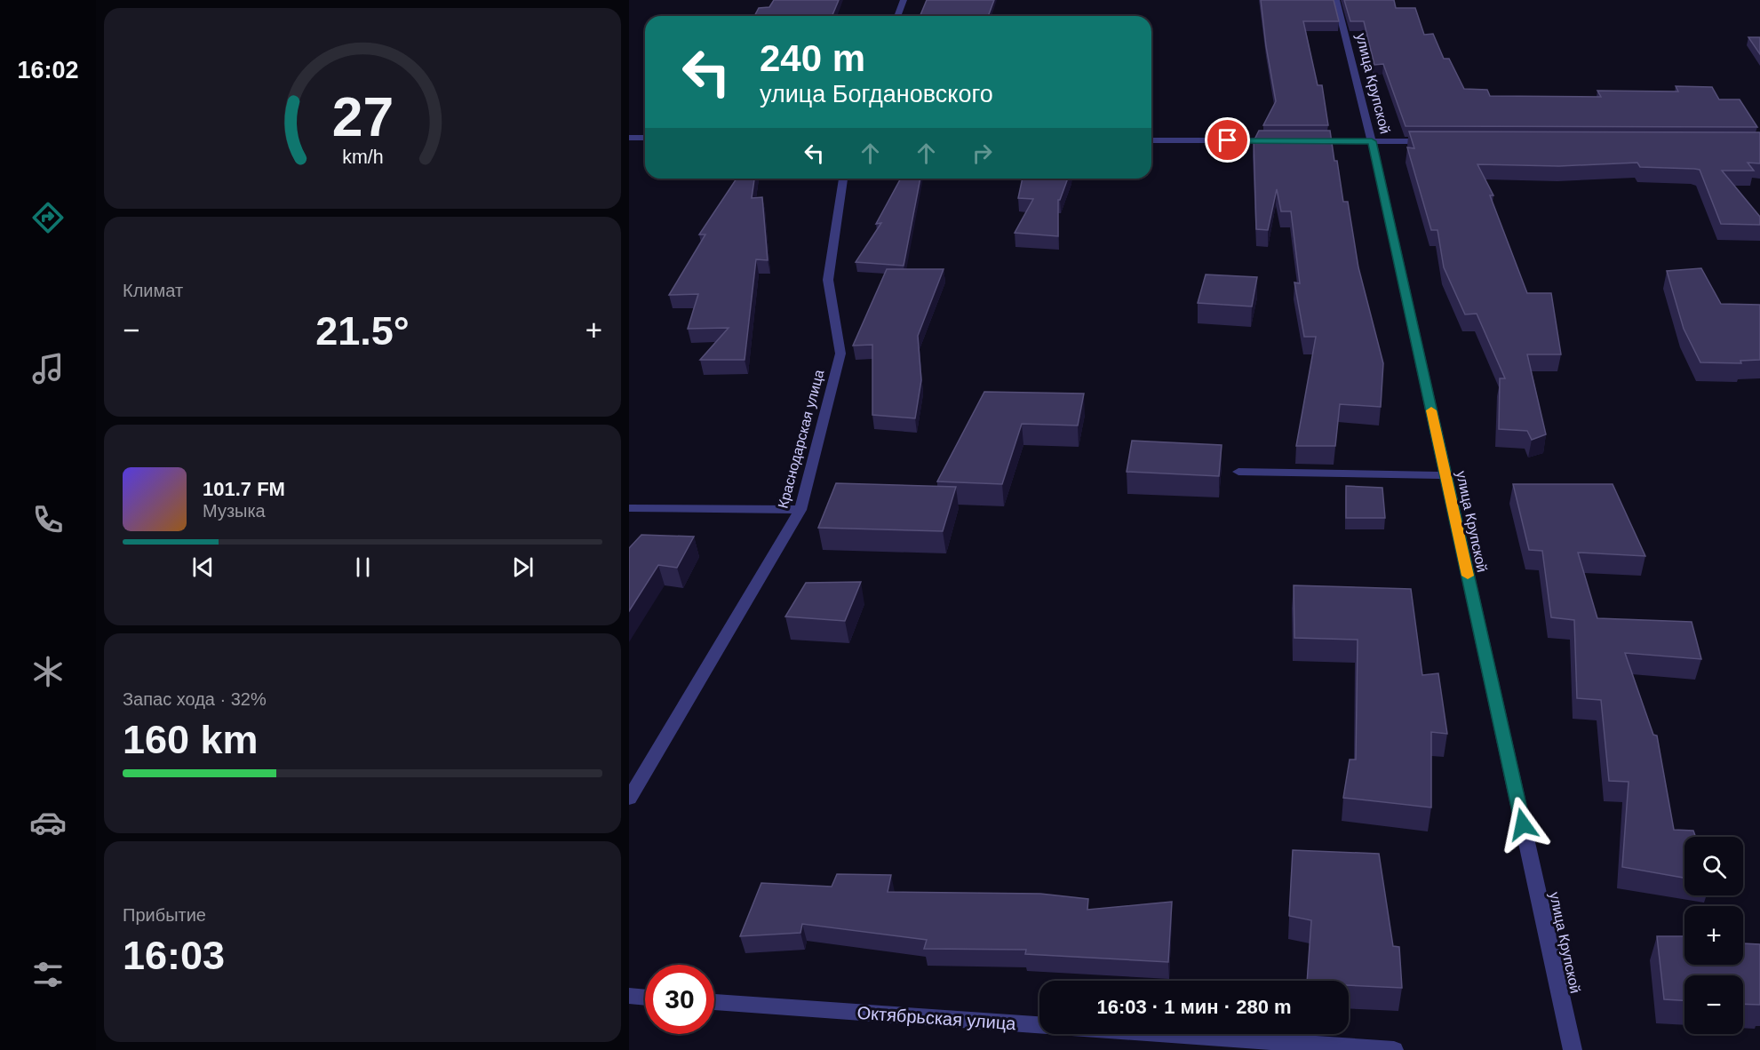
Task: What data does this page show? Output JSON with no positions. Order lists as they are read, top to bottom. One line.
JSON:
{"streets":{"street":["улица Крупской","Краснодарская улица","Октябрьская улица"]},"page":{"tabs":"16:02","turn":["240 m","улица Богдановского"],"tile":["Климат",["Запас хода · 32%","160 km"],["Прибытие","16:03"]],"heat":["−","21.5°","+"],"song":["101.7 FM","Музыка"],"map_buttons":["+","−"],"limit":"30","trip":"16:03 · 1 мин · 280 m","gauge":["27","km/h"]}}
